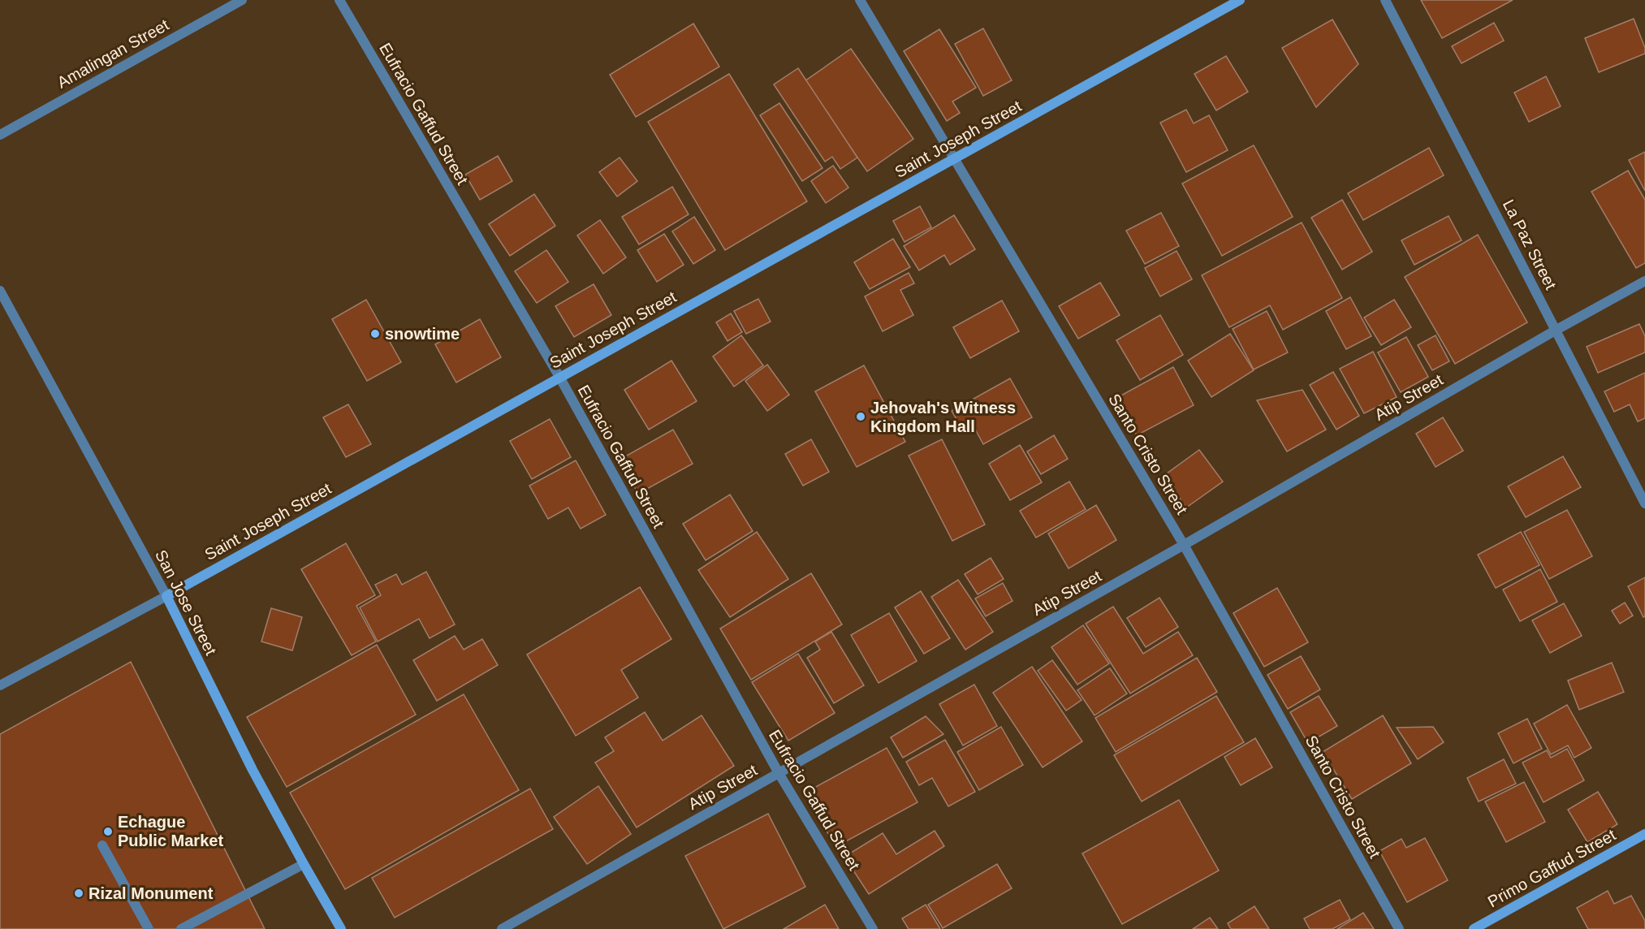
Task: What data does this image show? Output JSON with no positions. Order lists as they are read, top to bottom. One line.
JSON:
{"streets":{"main road":["Saint Joseph Street","San Jose Street","Primo Gaffud Street"],"street":["Amalingan Street","Eufracio Gaffud Street","La Paz Street","Atip Street","Santo Cristo Street"]},"crossings":[["Eufracio Gaffud Street","Saint Joseph Street"],["Eufracio Gaffud Street","Atip Street"],["Saint Joseph Street","Santo Cristo Street"],["Saint Joseph Street","San Jose Street"],["La Paz Street","Atip Street"],["Atip Street","Santo Cristo Street"]],"places":["snowtime","Jehovah's Witness Kingdom Hall","Echague Public Market","Rizal Monument"]}
